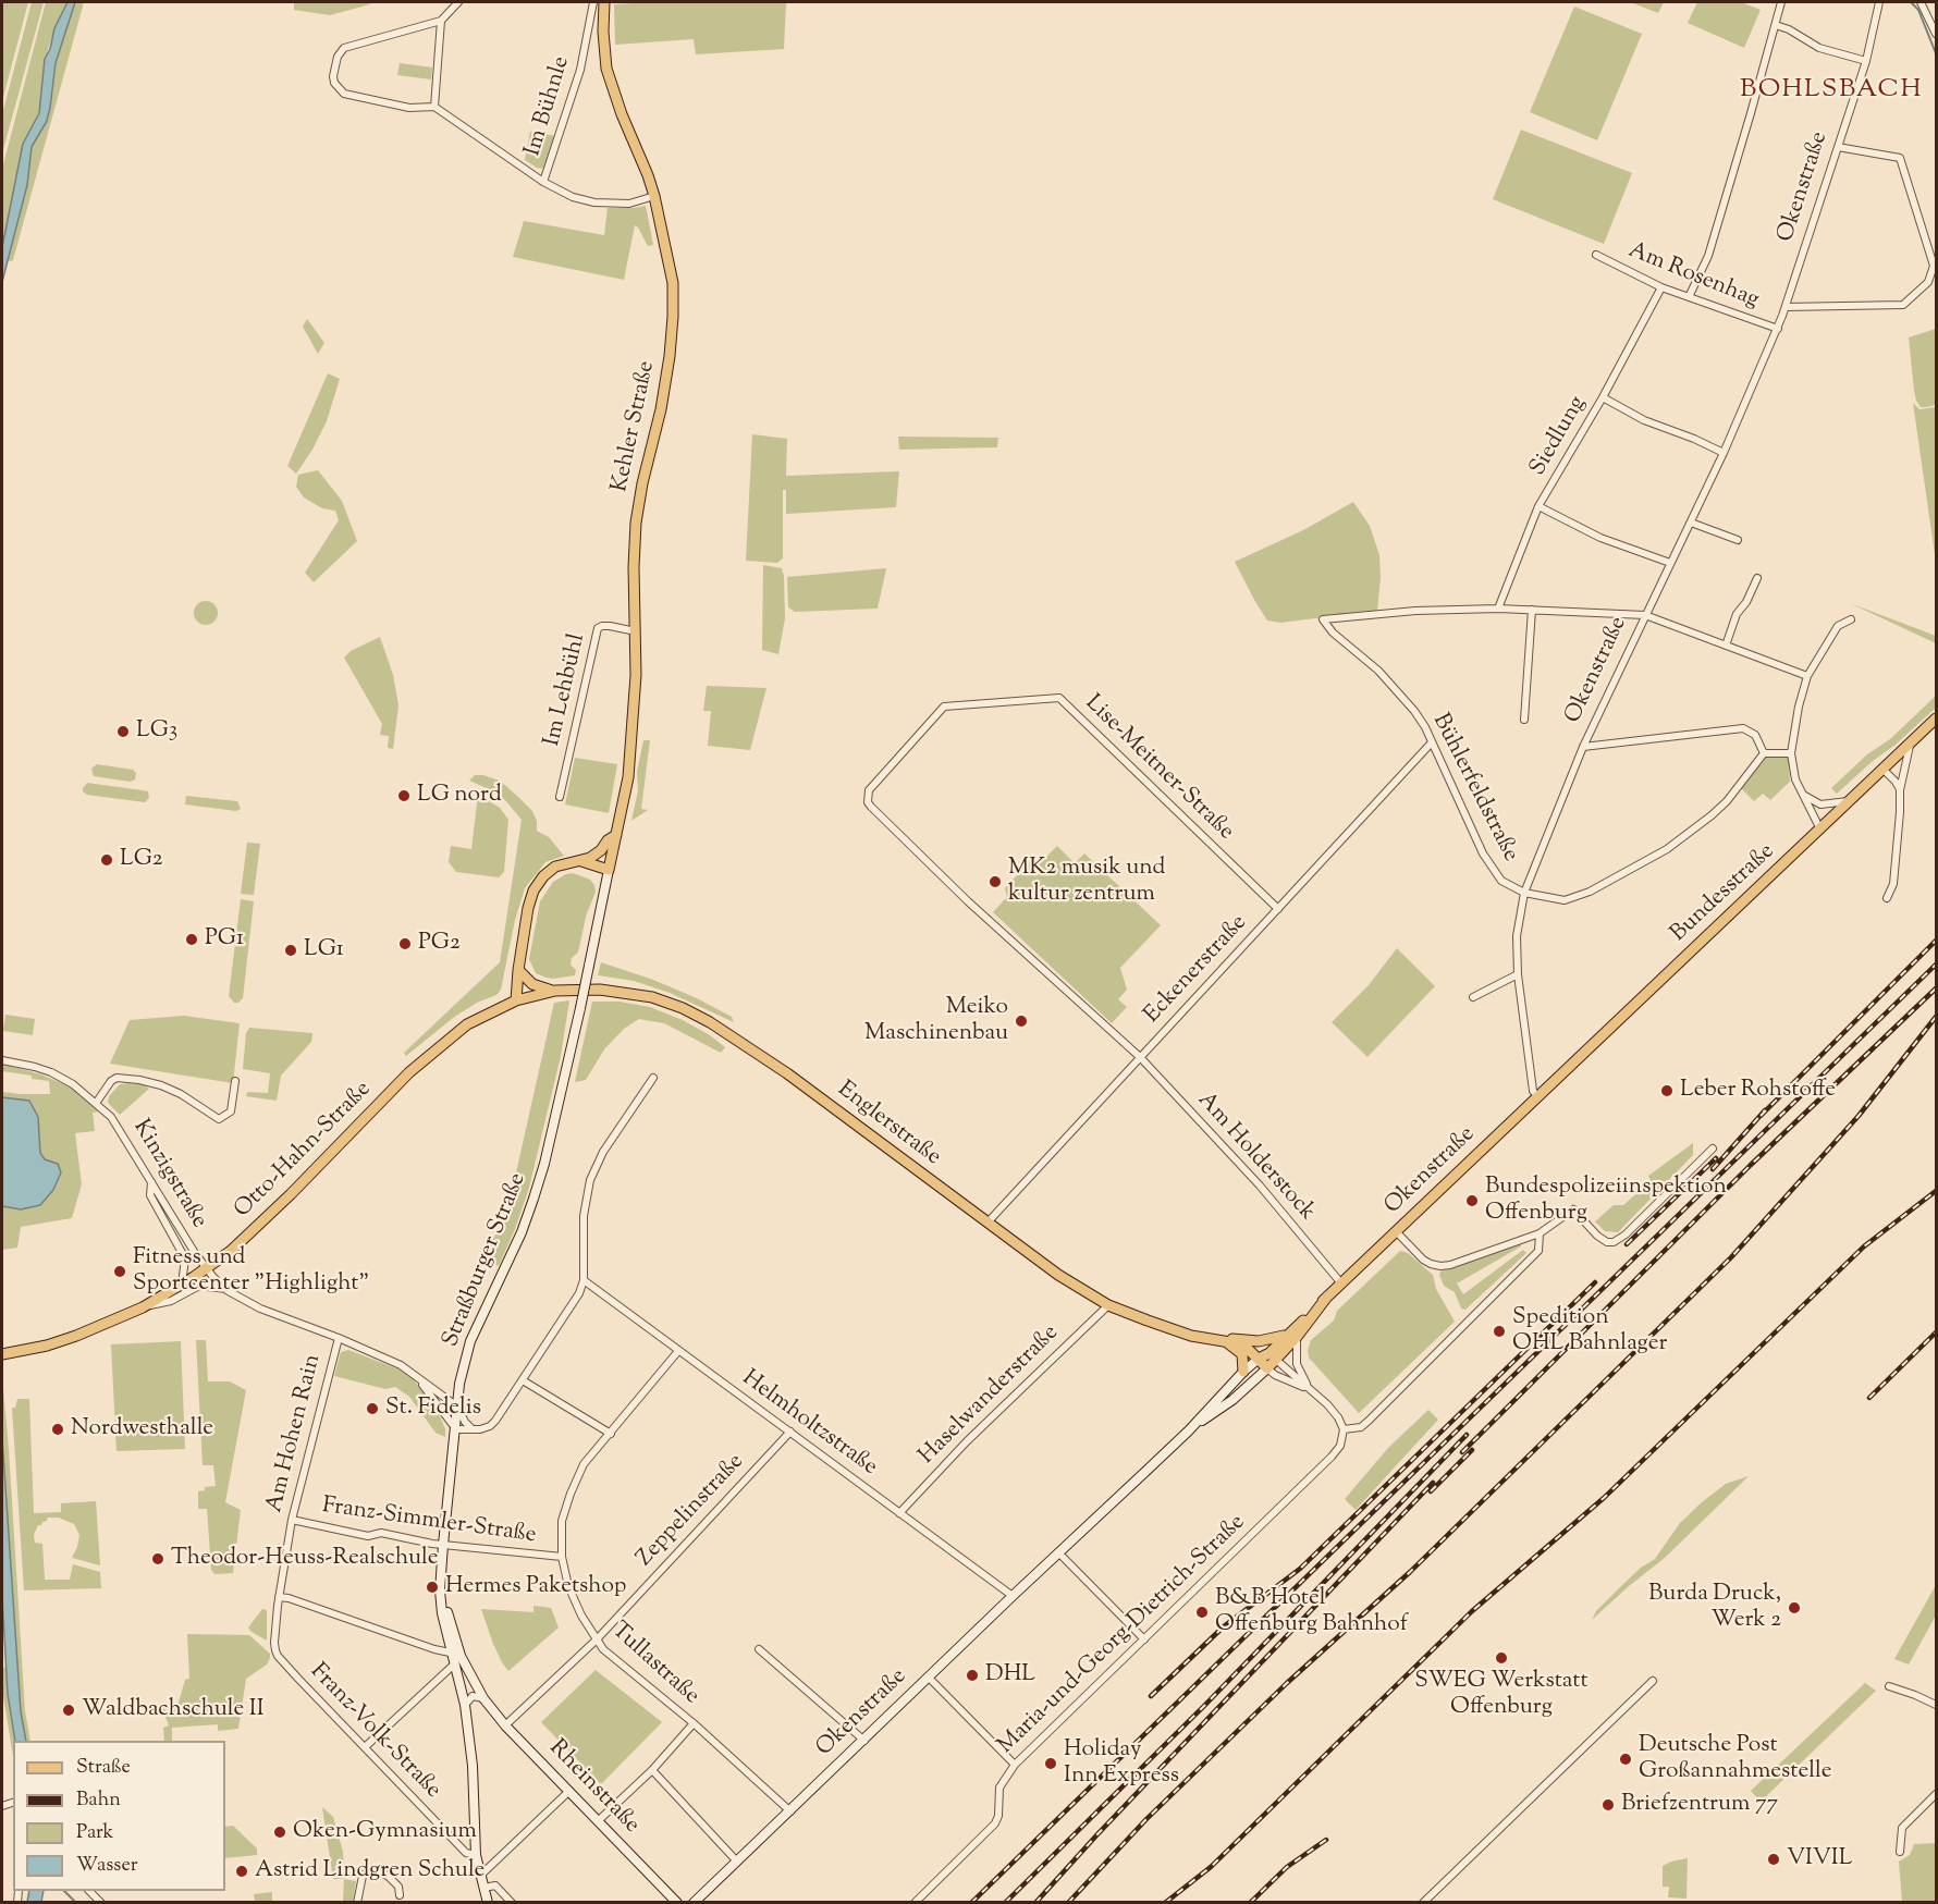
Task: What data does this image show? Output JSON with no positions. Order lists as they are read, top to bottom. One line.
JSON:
{"streets":{"main road":["Okenstraße","Kehler Straße","Bundesstraße","Englerstraße","Otto-Hahn-Straße","Straßburger Straße","Rheinstraße"],"street":["Im Bühnle","Am Rosenhag","Siedlung","Im Lehbühl","Lise-Meitner-Straße","Bühlerfeldstraße","Eckenerstraße","Am Holderstock","Kinzigstraße","Haselwanderstraße","Helmholtzstraße","Am Hohen Rain","Zeppelinstraße","Franz-Simmler-Straße","Maria-und-Georg-Dietrich-Straße","Tullastraße","Franz-Volk-Straße"]},"crossings":[["Okenstraße","Am Rosenhag"],["Okenstraße","Bühlerfeldstraße"],["Okenstraße","Bundesstraße"],["Okenstraße","Englerstraße"],["Okenstraße","Am Holderstock"],["Okenstraße","Helmholtzstraße"],["Okenstraße","Tullastraße"],["Am Rosenhag","Siedlung"],["Kehler Straße","Im Lehbühl"],["Kehler Straße","Straßburger Straße"],["Siedlung","Bühlerfeldstraße"],["Lise-Meitner-Straße","Eckenerstraße"],["Lise-Meitner-Straße","Am Holderstock"],["Bühlerfeldstraße","Eckenerstraße"],["Eckenerstraße","Englerstraße"],["Eckenerstraße","Am Holderstock"],["Englerstraße","Otto-Hahn-Straße"],["Englerstraße","Haselwanderstraße"],["Otto-Hahn-Straße","Kinzigstraße"],["Straßburger Straße","Franz-Simmler-Straße"],["Straßburger Straße","Franz-Volk-Straße"],["Straßburger Straße","Rheinstraße"],["Haselwanderstraße","Helmholtzstraße"],["Helmholtzstraße","Zeppelinstraße"],["Helmholtzstraße","Tullastraße"],["Am Hohen Rain","Franz-Simmler-Straße"],["Am Hohen Rain","Franz-Volk-Straße"],["Zeppelinstraße","Tullastraße"],["Zeppelinstraße","Rheinstraße"],["Franz-Simmler-Straße","Tullastraße"]],"districts":["BOHLSBACH"],"places":["LG3","LG nord","LG2","MK2 musik und kultur zentrum","PG1","PG2","LG1","Meiko Maschinenbau","Leber Rohstoffe","Bundespolizeiinspektion Offenburg","Fitness und Sportcenter \"Highlight\"","Spedition OHL Bahnlager","St. Fidelis","Nordwesthalle","Theodor-Heuss-Realschule","Hermes Paketshop","Burda Druck, Werk 2","B&B Hotel Offenburg Bahnhof","SWEG Werkstatt Offenburg","DHL","Waldbachschule II","Deutsche Post Großannahmestelle","Holiday Inn Express","Briefzentrum 77","Oken-Gymnasium","VIVIL","Astrid Lindgren Schule"],"legend":["Straße","Bahn","Park","Wasser"]}
